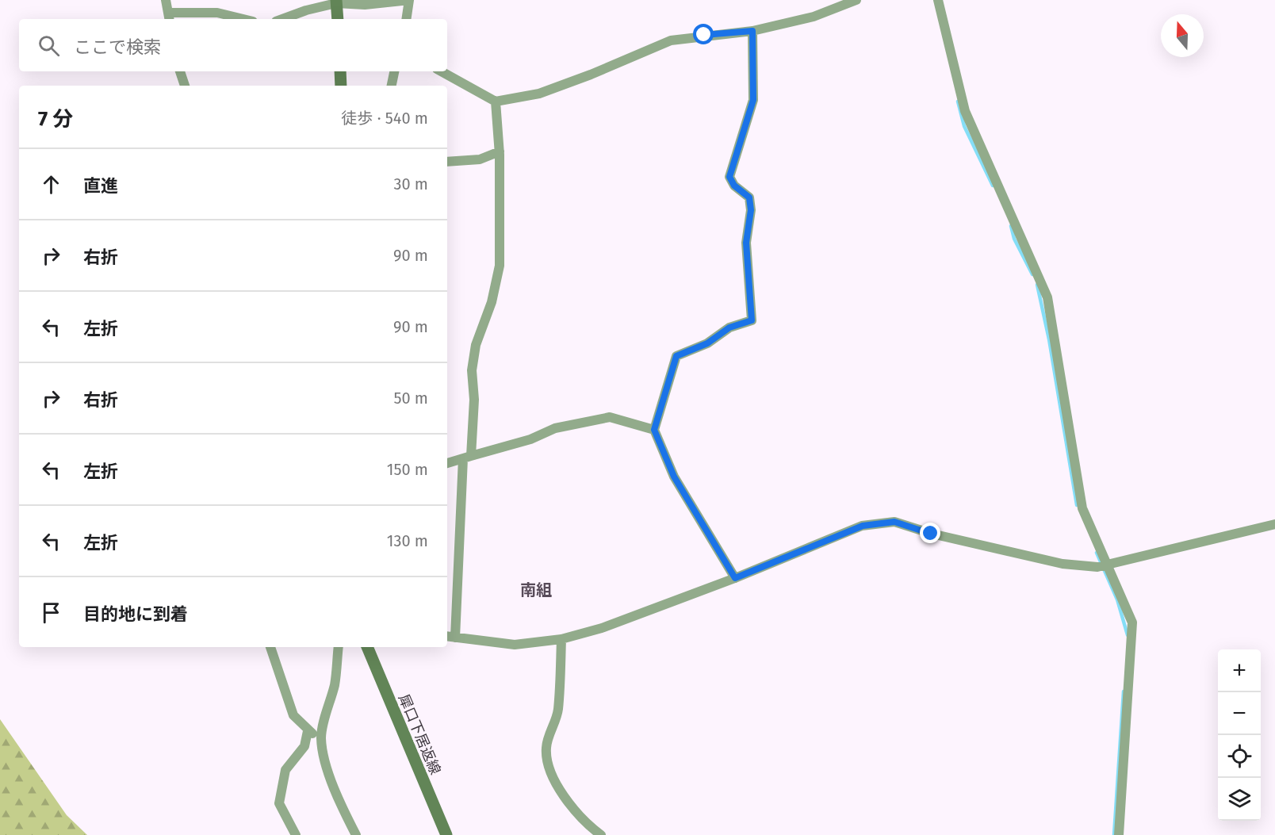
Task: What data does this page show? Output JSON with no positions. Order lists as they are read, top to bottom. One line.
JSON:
{"streets":{"main road":["犀口下居返線"]},"districts":["南組"],"north":"top","page":{"search":"ここで検索","heading":["7 分","徒歩 · 540 m"],"list":[["直進","30 m"],["右折","90 m"],["左折","90 m"],["右折","50 m"],["左折","150 m"],["左折","130 m"],"目的地に到着"],"map_buttons":["+","−"]}}
